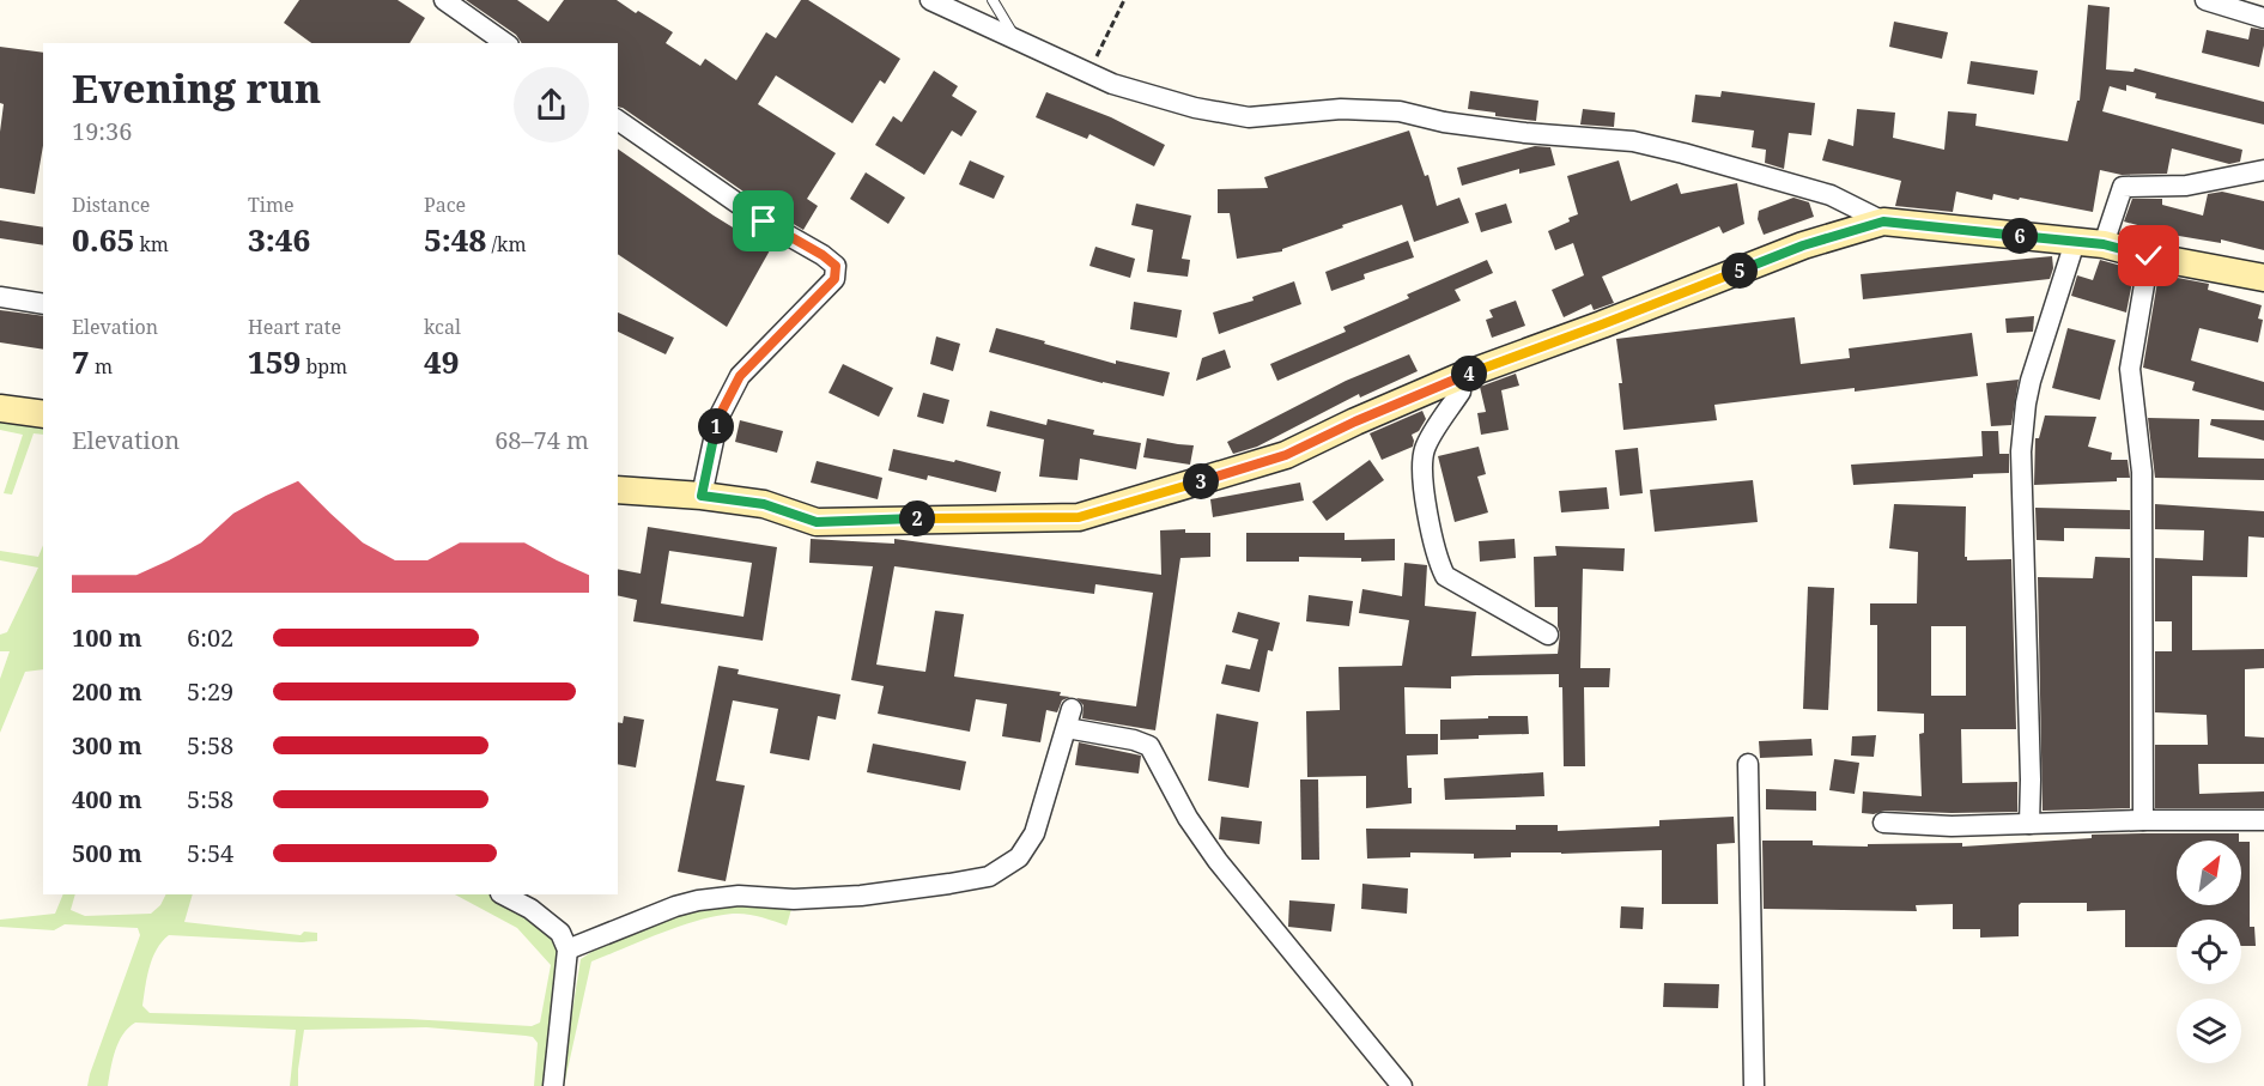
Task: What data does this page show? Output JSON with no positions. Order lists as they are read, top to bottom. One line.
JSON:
{"north":"top right","page":{"heading":["Evening run","19:36"],"stats":[["Distance","0.65 km"],["Time","3:46"],["Pace","5:48 /km"],["Elevation","7 m"],["Heart rate","159 bpm"],["kcal","49"]],"pins":["6","5","4","1","3","2"],"chart":["Elevation","68–74 m"],"list":[{"name":"100 m","note":"6:02"},{"name":"200 m","note":"5:29"},{"name":"300 m","note":"5:58"},{"name":"400 m","note":"5:58"},{"name":"500 m","note":"5:54"}]}}
